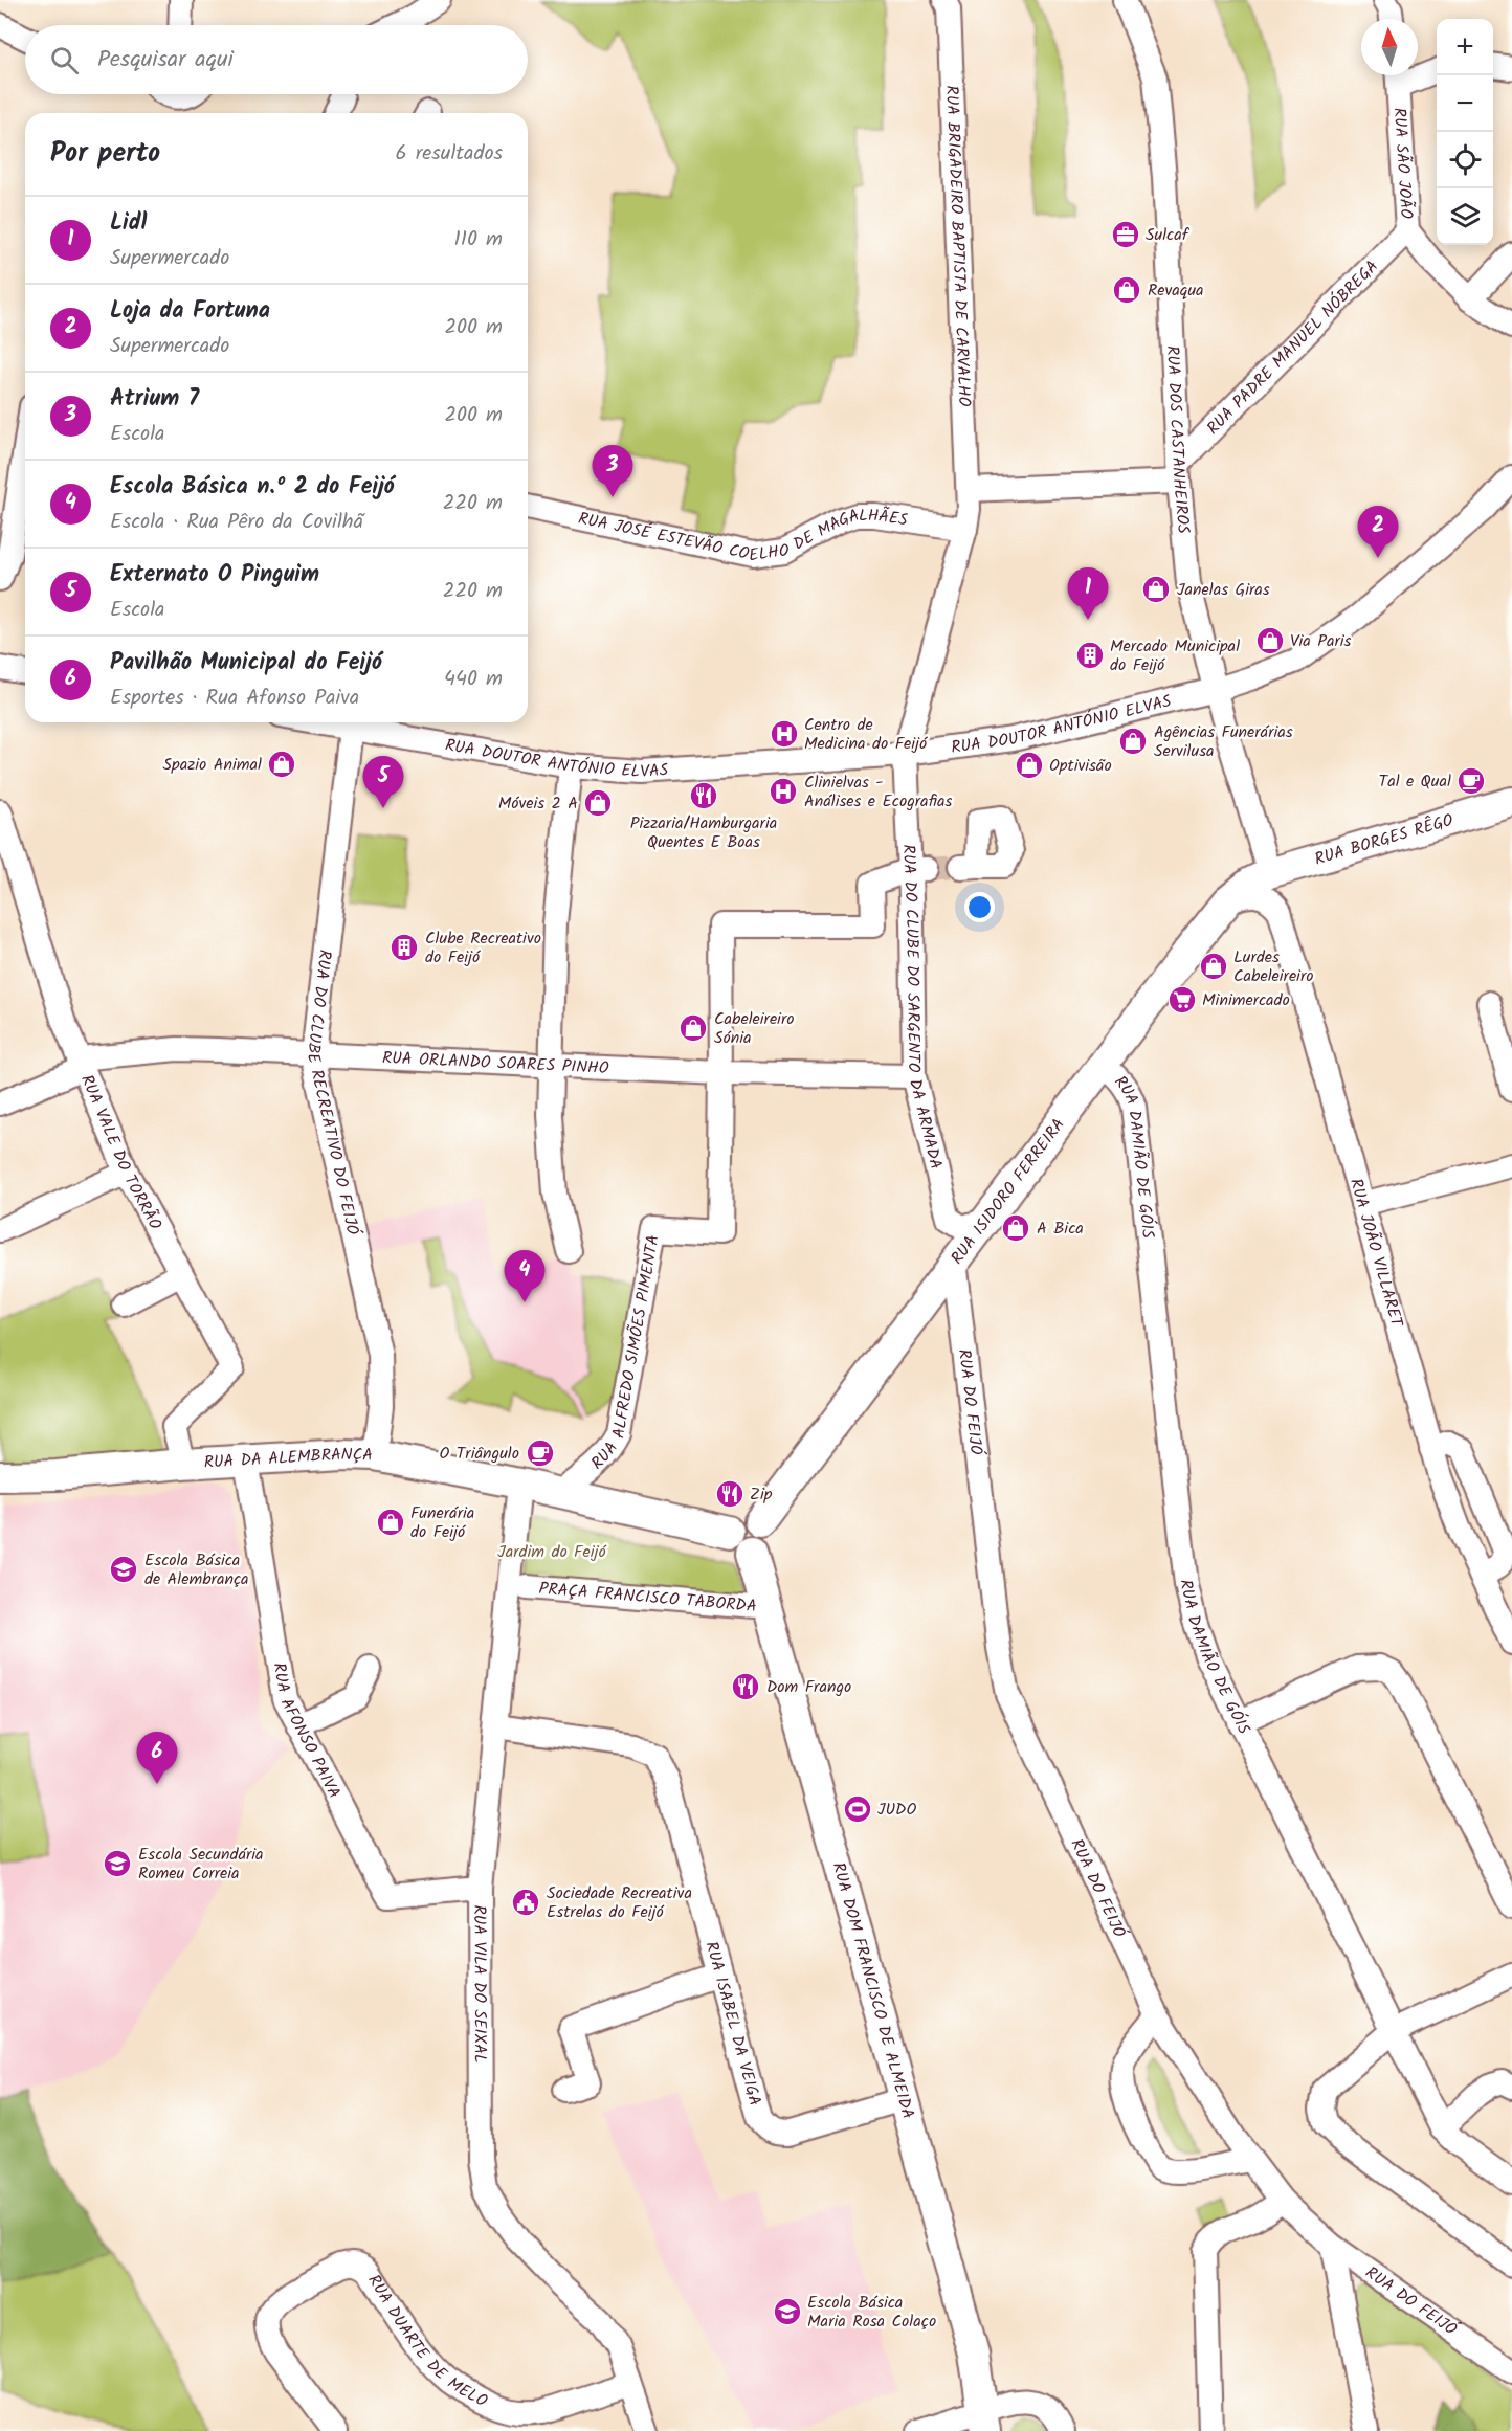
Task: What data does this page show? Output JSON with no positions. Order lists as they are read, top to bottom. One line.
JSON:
{"streets":{"main road":["RUA BORGES RÊGO","RUA ISIDORO FERREIRA","RUA DA ALEMBRANÇA","RUA DOM FRANCISCO DE ALMEIDA"],"street":["RUA SÃO JOÃO","RUA BRIGADEIRO BAPTISTA DE CARVALHO","RUA PADRE MANUEL NÓBREGA","RUA DOS CASTANHEIROS","RUA JOSÉ ESTEVÃO COELHO DE MAGALHÃES","RUA DOUTOR ANTÓNIO ELVAS","RUA DO CLUBE DO SARGENTO DA ARMADA","RUA ORLANDO SOARES PINHO","RUA DO CLUBE RECREATIVO DO FEIJÓ","RUA VALE DO TORRÃO","RUA DAMIÃO DE GÓIS","RUA JOÃO VILLARET","RUA ALFREDO SIMÕES PIMENTA","RUA DO FEIJÓ","PRAÇA FRANCISCO TABORDA","RUA AFONSO PAIVA","RUA VILA DO SEIXAL","RUA ISABEL DA VEIGA","RUA DUARTE DE MELO"]},"crossings":[["RUA SÃO JOÃO","RUA PADRE MANUEL NÓBREGA"],["RUA BRIGADEIRO BAPTISTA DE CARVALHO","RUA JOSÉ ESTEVÃO COELHO DE MAGALHÃES"],["RUA BRIGADEIRO BAPTISTA DE CARVALHO","RUA DOUTOR ANTÓNIO ELVAS"],["RUA BRIGADEIRO BAPTISTA DE CARVALHO","RUA DO CLUBE DO SARGENTO DA ARMADA"],["RUA PADRE MANUEL NÓBREGA","RUA DOS CASTANHEIROS"],["RUA DOS CASTANHEIROS","RUA DOUTOR ANTÓNIO ELVAS"],["RUA DOS CASTANHEIROS","RUA BORGES RÊGO"],["RUA DOS CASTANHEIROS","RUA ISIDORO FERREIRA"],["RUA DOUTOR ANTÓNIO ELVAS","RUA DO CLUBE DO SARGENTO DA ARMADA"],["RUA DOUTOR ANTÓNIO ELVAS","RUA DO CLUBE RECREATIVO DO FEIJÓ"],["RUA BORGES RÊGO","RUA ISIDORO FERREIRA"],["RUA DO CLUBE DO SARGENTO DA ARMADA","RUA ORLANDO SOARES PINHO"],["RUA DO CLUBE DO SARGENTO DA ARMADA","RUA ISIDORO FERREIRA"],["RUA ORLANDO SOARES PINHO","RUA DO CLUBE RECREATIVO DO FEIJÓ"],["RUA ORLANDO SOARES PINHO","RUA VALE DO TORRÃO"],["RUA ORLANDO SOARES PINHO","RUA ALFREDO SIMÕES PIMENTA"],["RUA DO CLUBE RECREATIVO DO FEIJÓ","RUA DA ALEMBRANÇA"],["RUA VALE DO TORRÃO","RUA DA ALEMBRANÇA"],["RUA DAMIÃO DE GÓIS","RUA ISIDORO FERREIRA"],["RUA ISIDORO FERREIRA","RUA JOÃO VILLARET"],["RUA ISIDORO FERREIRA","RUA DO FEIJÓ"],["RUA ISIDORO FERREIRA","RUA DOM FRANCISCO DE ALMEIDA"],["RUA DA ALEMBRANÇA","RUA AFONSO PAIVA"],["RUA DA ALEMBRANÇA","RUA VILA DO SEIXAL"],["PRAÇA FRANCISCO TABORDA","RUA DOM FRANCISCO DE ALMEIDA"],["RUA AFONSO PAIVA","RUA VILA DO SEIXAL"],["RUA VILA DO SEIXAL","RUA ISABEL DA VEIGA"],["RUA VILA DO SEIXAL","RUA DUARTE DE MELO"],["RUA DOM FRANCISCO DE ALMEIDA","RUA ISABEL DA VEIGA"]],"parks":["Jardim do Feijó"],"places":{"office":["Sulcaf"],"shop":["Revaqua","Janelas Giras","Via Paris","Agências Funerárias Servilusa","Spazio Animal","Optivisão","Móveis 2 A","Lurdes Cabeleireiro","Cabeleireiro Sónia","A Bica","Funerária do Feijó"],"building":["Mercado Municipal do Feijó","Clube Recreativo do Feijó"],"hospital":["Centro de Medicina do Feijó","Clinielvas - Análises e Ecografias"],"cafe":["Tal e Qual","O Triângulo"],"restaurant":["Pizzaria/Hamburgaria Quentes E Boas","Zip","Dom Frango"],"supermarket":["Minimercado"],"school or university":["Escola Básica de Alembrança","Escola Secundária Romeu Correia","Escola Básica Maria Rosa Colaço"],"sports":["JUDO"],"public building":["Sociedade Recreativa Estrelas do Feijó"]},"north":"top","page":{"map_buttons":["+","−"],"search":"Pesquisar aqui","heading":["Por perto","6 resultados"],"list":[{"mark":"1","name":"Lidl","note":"Supermercado","value":"110 m"},{"mark":"2","name":"Loja da Fortuna","note":"Supermercado","value":"200 m"},{"mark":"3","name":"Atrium 7","note":"Escola","value":"200 m"},{"mark":"4","name":"Escola Básica n.º 2 do Feijó","note":"Escola · Rua Pêro da Covilhã","value":"220 m"},{"mark":"5","name":"Externato O Pinguim","note":"Escola","value":"220 m"},{"mark":"6","name":"Pavilhão Municipal do Feijó","note":"Esportes · Rua Afonso Paiva","value":"440 m"}],"pins":["3","2","1","5","4","6"]}}
